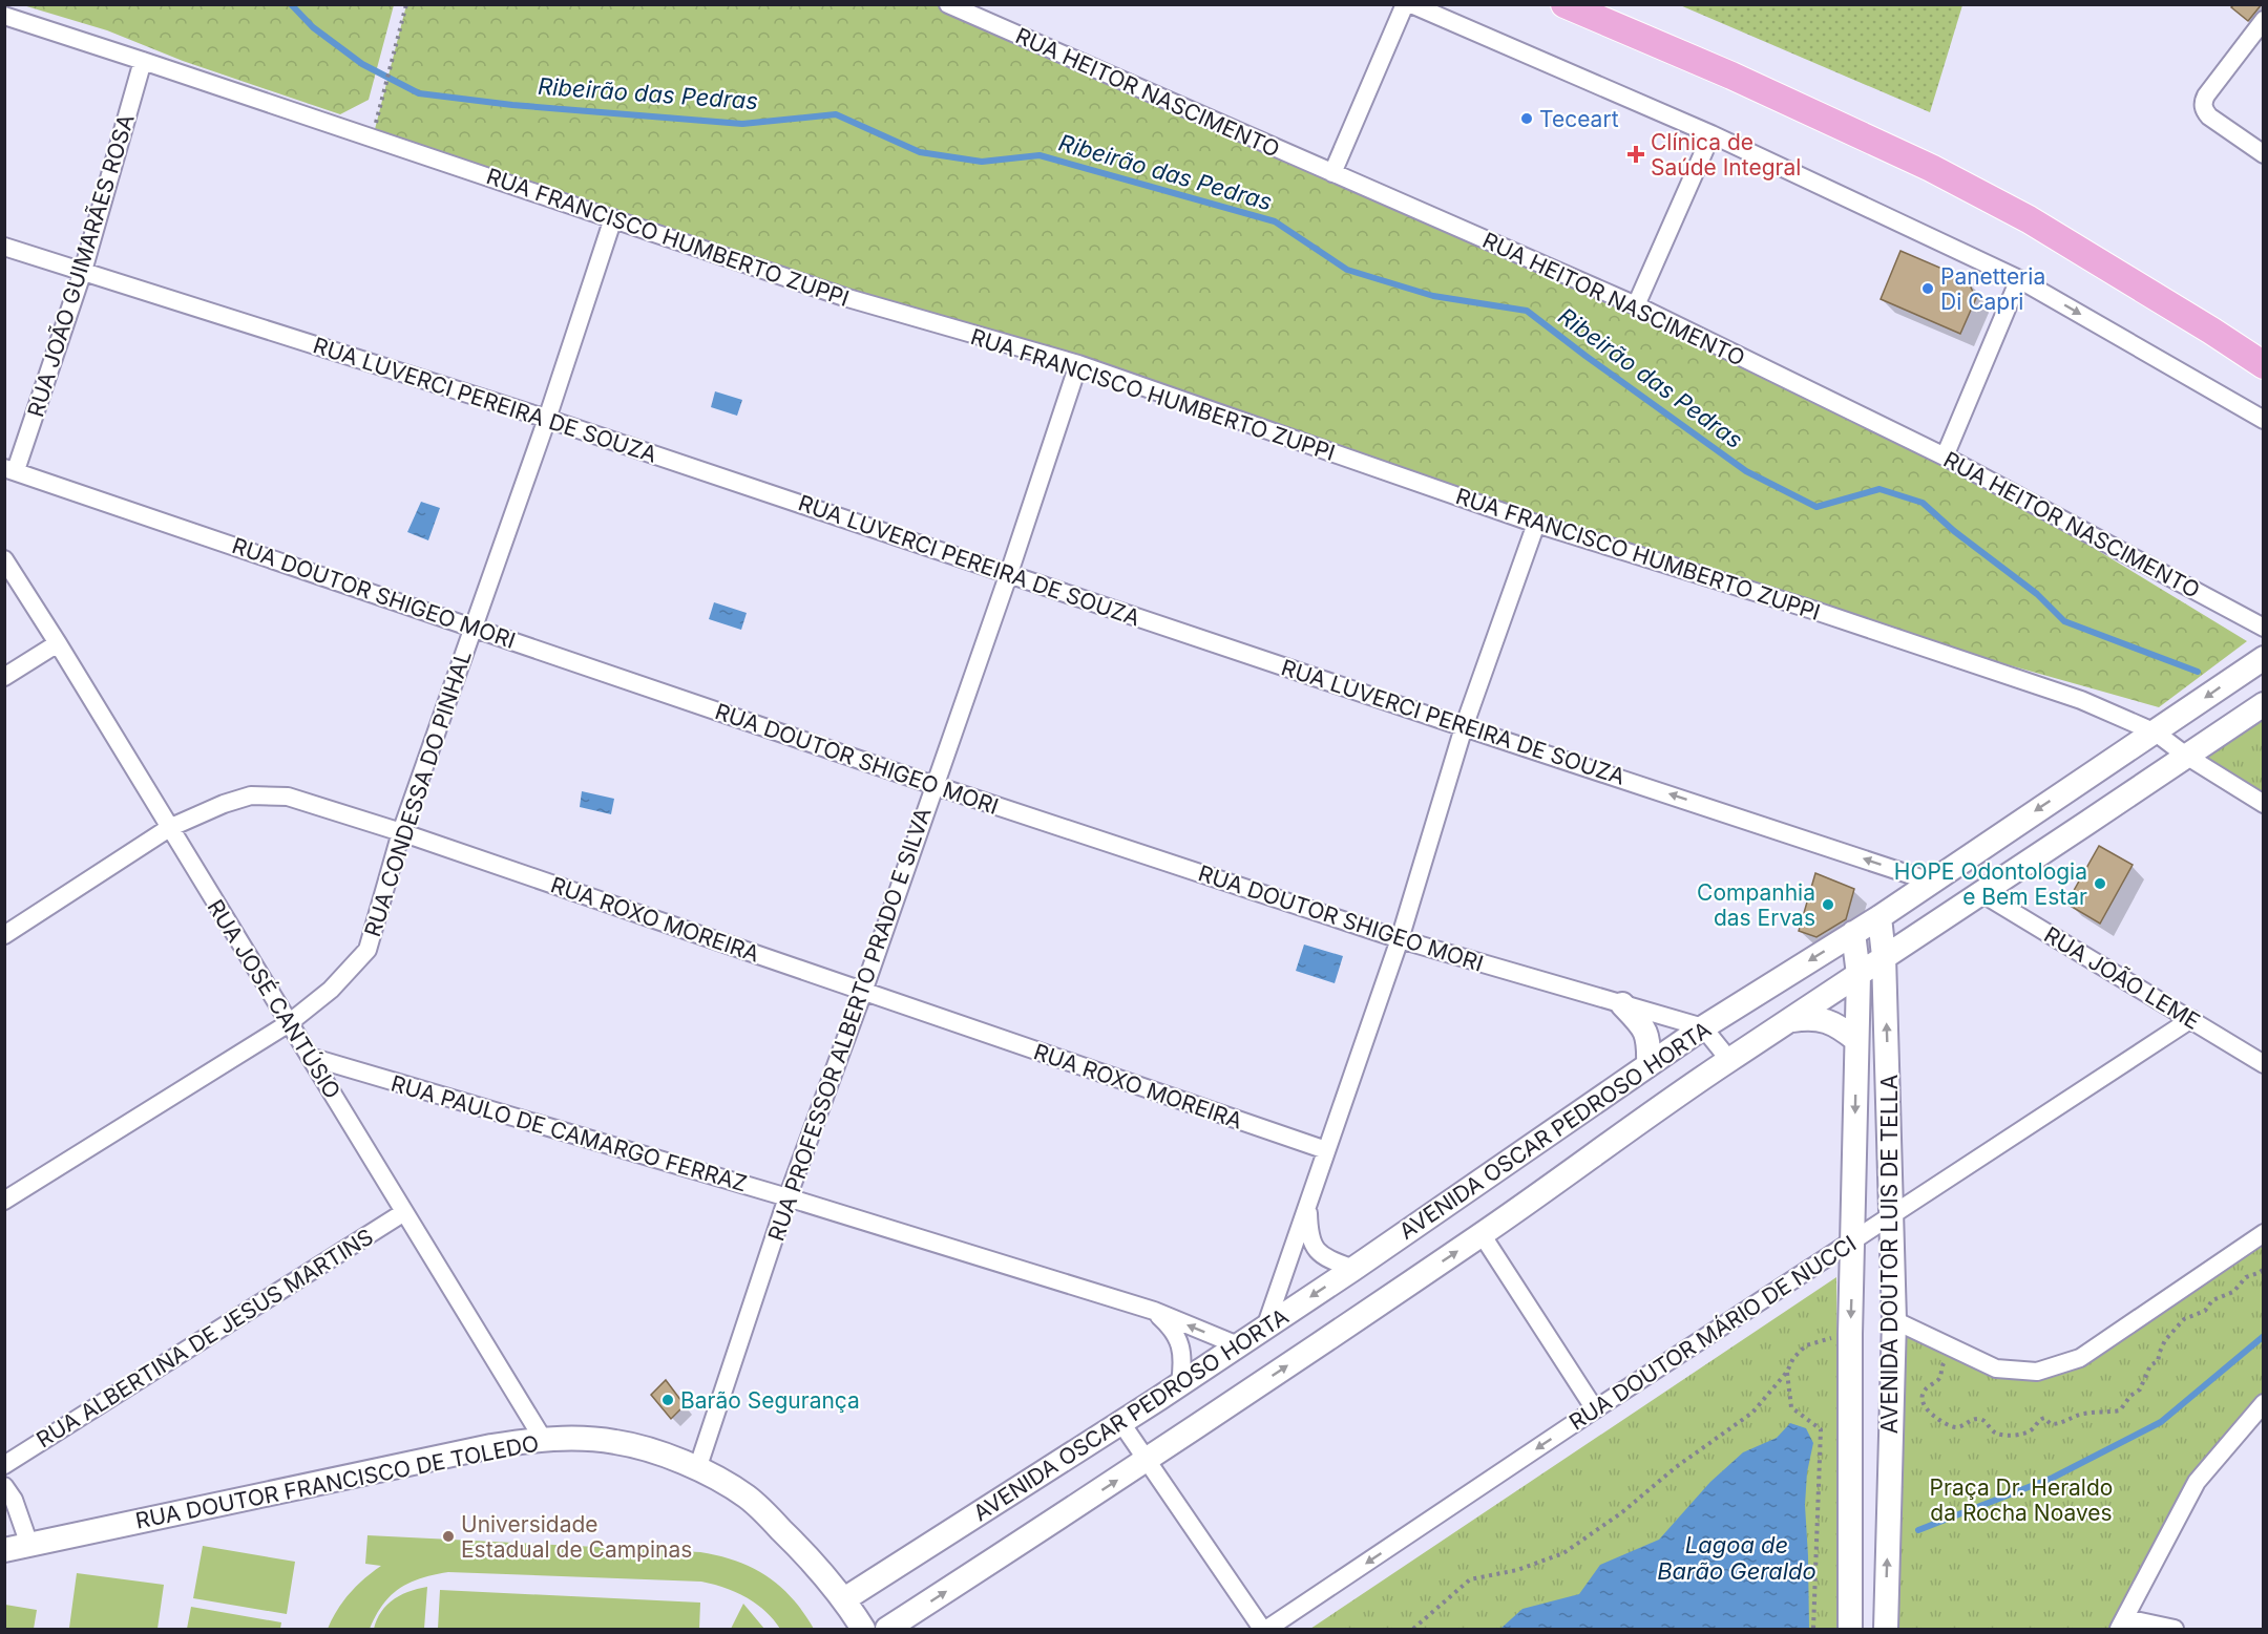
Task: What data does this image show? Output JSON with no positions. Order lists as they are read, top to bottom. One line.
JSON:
{"streets":{"main road":["AVENIDA OSCAR PEDROSO HORTA","AVENIDA DOUTOR LUIS DE TELLA","RUA DOUTOR FRANCISCO DE TOLEDO"],"street":["RUA HEITOR NASCIMENTO","RUA FRANCISCO HUMBERTO ZUPPI","RUA JOÃO GUIMARÃES ROSA","RUA LUVERCI PEREIRA DE SOUZA","RUA DOUTOR SHIGEO MORI","RUA CONDESSA DO PINHAL","RUA ROXO MOREIRA","RUA JOÃO LEME","RUA JOSÉ CANTÚSIO","RUA PROFESSOR ALBERTO PRADO E SILVA","RUA PAULO DE CAMARGO FERRAZ","RUA DOUTOR MÁRIO DE NUCCI","RUA ALBERTINA DE JESUS MARTINS"]},"crossings":[["RUA FRANCISCO HUMBERTO ZUPPI","RUA JOÃO GUIMARÃES ROSA"],["RUA FRANCISCO HUMBERTO ZUPPI","RUA CONDESSA DO PINHAL"],["RUA FRANCISCO HUMBERTO ZUPPI","RUA PROFESSOR ALBERTO PRADO E SILVA"],["RUA FRANCISCO HUMBERTO ZUPPI","AVENIDA OSCAR PEDROSO HORTA"],["RUA JOÃO GUIMARÃES ROSA","RUA LUVERCI PEREIRA DE SOUZA"],["RUA JOÃO GUIMARÃES ROSA","RUA DOUTOR SHIGEO MORI"],["RUA LUVERCI PEREIRA DE SOUZA","RUA CONDESSA DO PINHAL"],["RUA LUVERCI PEREIRA DE SOUZA","RUA PROFESSOR ALBERTO PRADO E SILVA"],["RUA LUVERCI PEREIRA DE SOUZA","AVENIDA OSCAR PEDROSO HORTA"],["RUA DOUTOR SHIGEO MORI","RUA CONDESSA DO PINHAL"],["RUA DOUTOR SHIGEO MORI","RUA PROFESSOR ALBERTO PRADO E SILVA"],["RUA DOUTOR SHIGEO MORI","AVENIDA OSCAR PEDROSO HORTA"],["RUA CONDESSA DO PINHAL","RUA ROXO MOREIRA"],["RUA CONDESSA DO PINHAL","RUA JOSÉ CANTÚSIO"],["RUA ROXO MOREIRA","RUA JOSÉ CANTÚSIO"],["RUA ROXO MOREIRA","RUA PROFESSOR ALBERTO PRADO E SILVA"],["RUA JOÃO LEME","AVENIDA OSCAR PEDROSO HORTA"],["RUA JOÃO LEME","RUA DOUTOR MÁRIO DE NUCCI"],["RUA JOSÉ CANTÚSIO","RUA PAULO DE CAMARGO FERRAZ"],["RUA JOSÉ CANTÚSIO","RUA ALBERTINA DE JESUS MARTINS"],["RUA JOSÉ CANTÚSIO","RUA DOUTOR FRANCISCO DE TOLEDO"],["RUA PROFESSOR ALBERTO PRADO E SILVA","RUA PAULO DE CAMARGO FERRAZ"],["RUA PROFESSOR ALBERTO PRADO E SILVA","RUA DOUTOR FRANCISCO DE TOLEDO"],["AVENIDA OSCAR PEDROSO HORTA","RUA PAULO DE CAMARGO FERRAZ"],["AVENIDA OSCAR PEDROSO HORTA","AVENIDA DOUTOR LUIS DE TELLA"],["AVENIDA OSCAR PEDROSO HORTA","RUA DOUTOR FRANCISCO DE TOLEDO"],["AVENIDA DOUTOR LUIS DE TELLA","RUA DOUTOR MÁRIO DE NUCCI"]],"one_way":["RUA DOUTOR MÁRIO DE NUCCI"],"water":["Ribeirão das Pedras","Lagoa de Barão Geraldo"],"parks":["Praça Dr. Heraldo da Rocha Noaves"],"places":{"other":["Teceart","Panetteria Di Capri","HOPE Odontologia e Bem Estar","Companhia das Ervas","Barão Segurança","Universidade Estadual de Campinas"],"health":["Clínica de Saúde Integral"]}}
